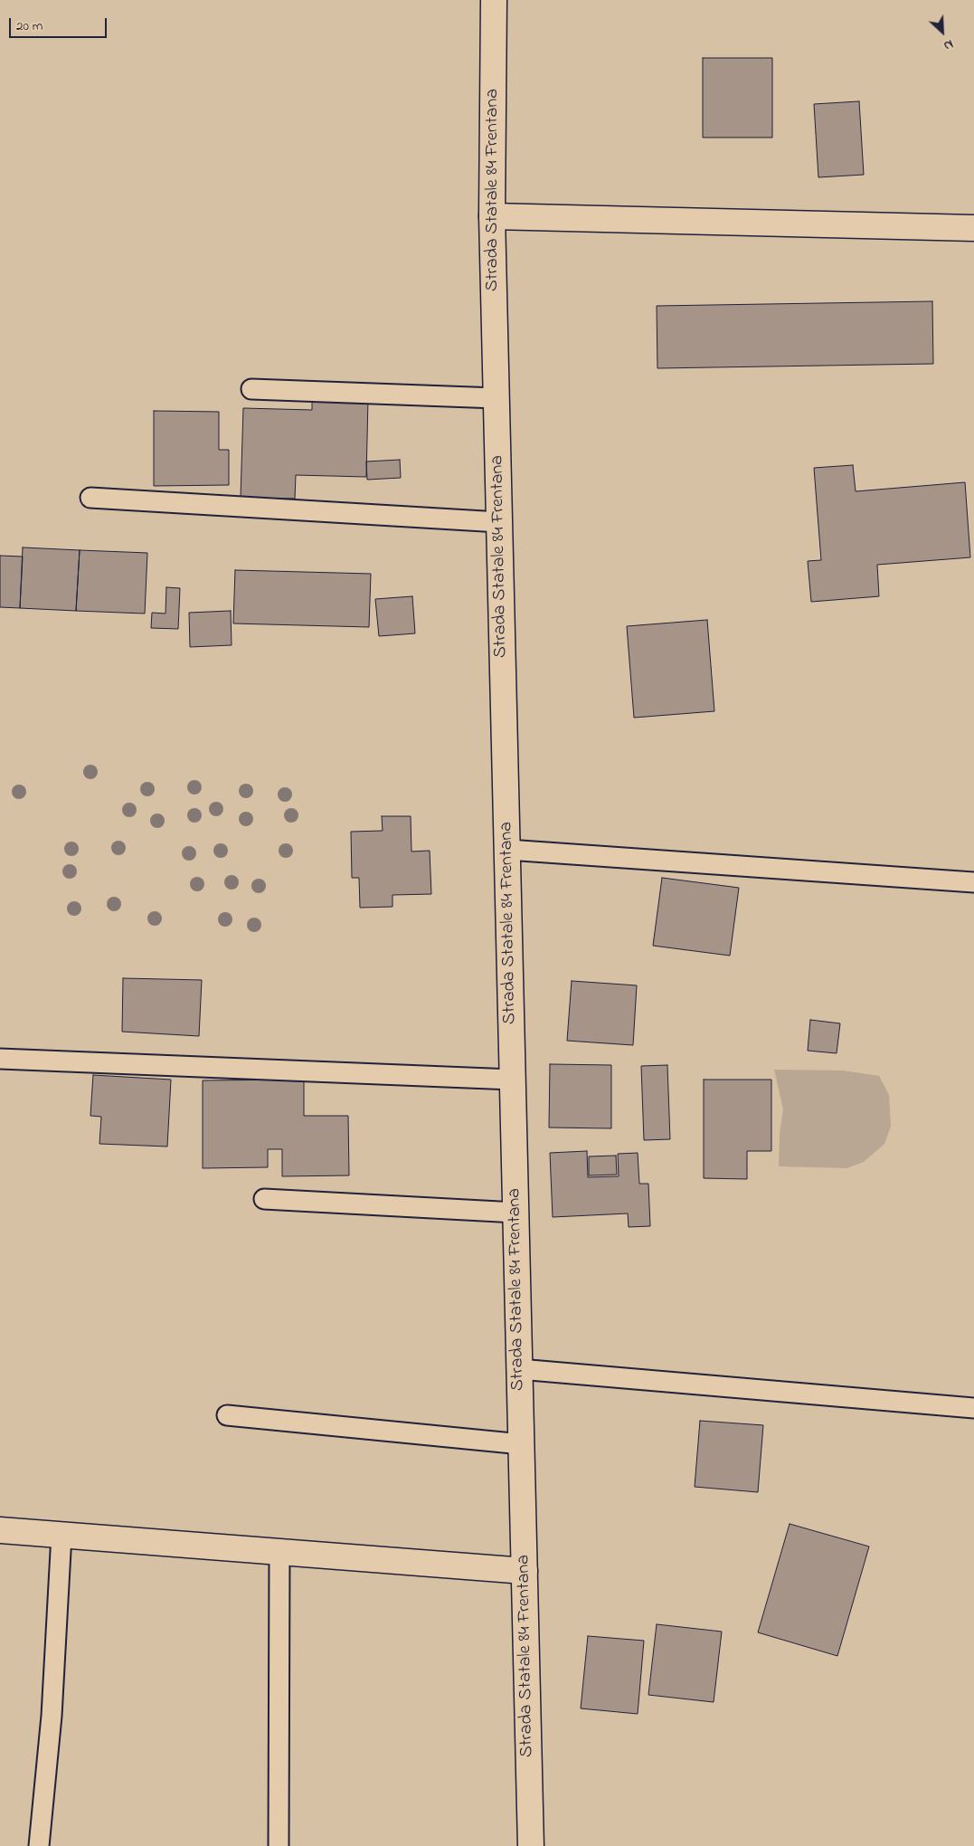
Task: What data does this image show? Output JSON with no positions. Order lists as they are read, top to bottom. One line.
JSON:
{"streets":{"main road":["Strada Statale 84 Frentana"]},"scale_bar":"20 m","north":"bottom right"}
